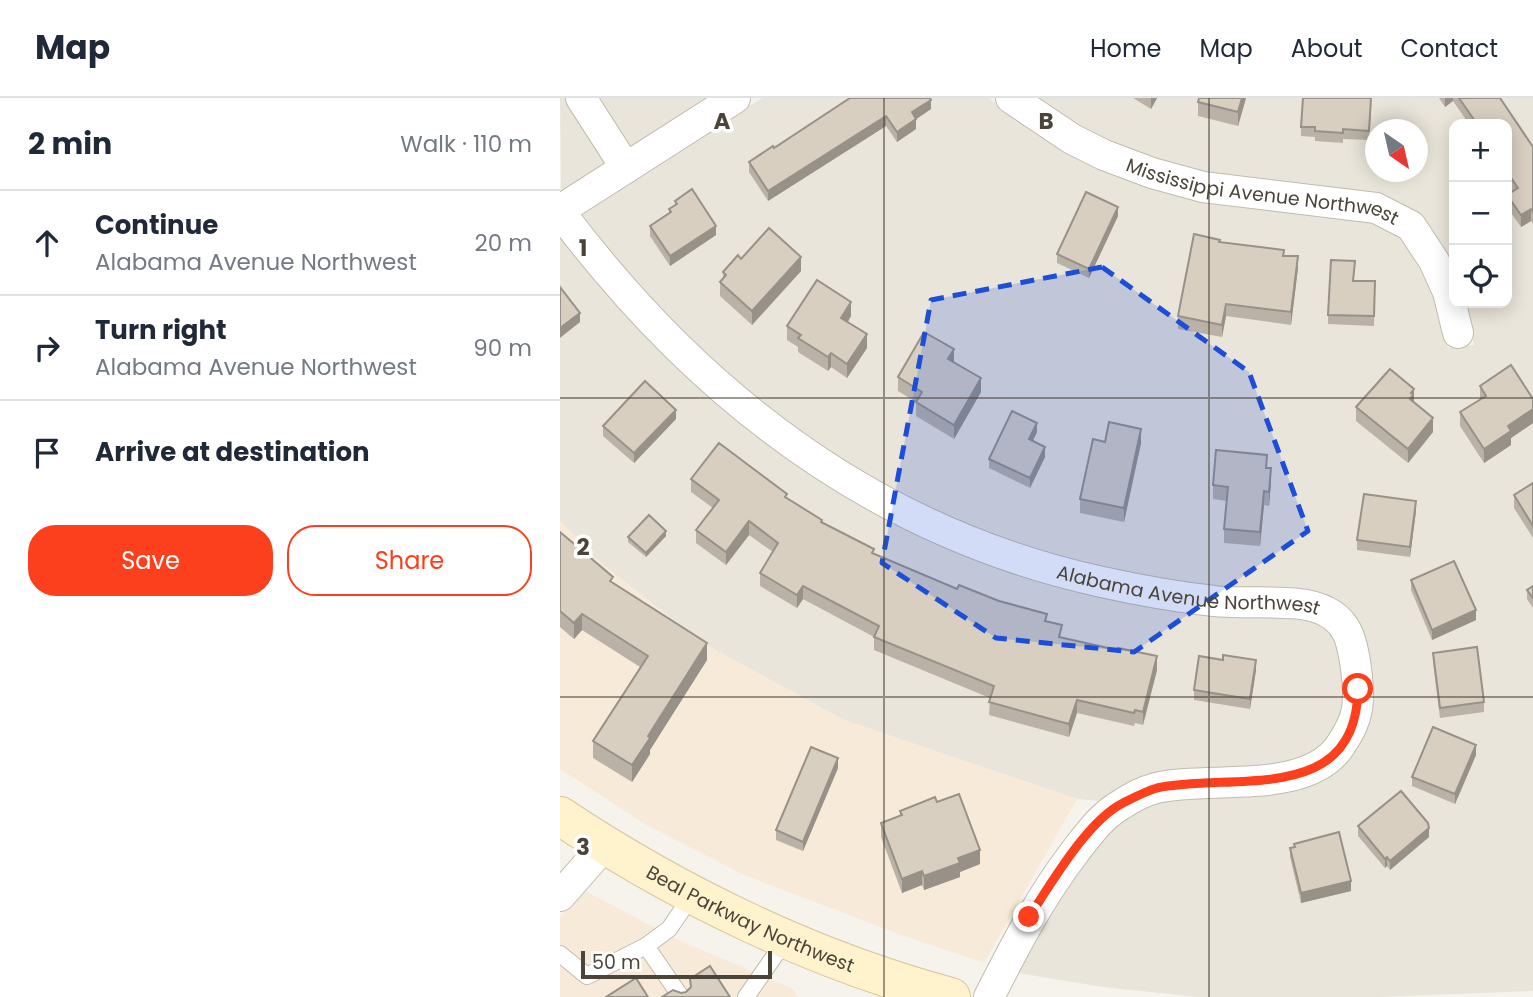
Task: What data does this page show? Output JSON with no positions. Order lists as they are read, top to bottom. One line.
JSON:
{"streets":{"main road":["Beal Parkway Northwest"],"street":["Mississippi Avenue Northwest","Alabama Avenue Northwest"]},"scale_bar":"50 m","north":"bottom right","page":{"header":"Map","nav":["Home","Map","About","Contact"],"heading":["2 min","Walk · 110 m"],"map_buttons":["+","−"],"list":[["Continue","Alabama Avenue Northwest","20 m"],["Turn right","Alabama Avenue Northwest","90 m"],"Arrive at destination"],"buttons":["Save","Share"],"scale":"50 m"},"grid":{"columns":["A","B"],"rows":["1","2","3"]}}
